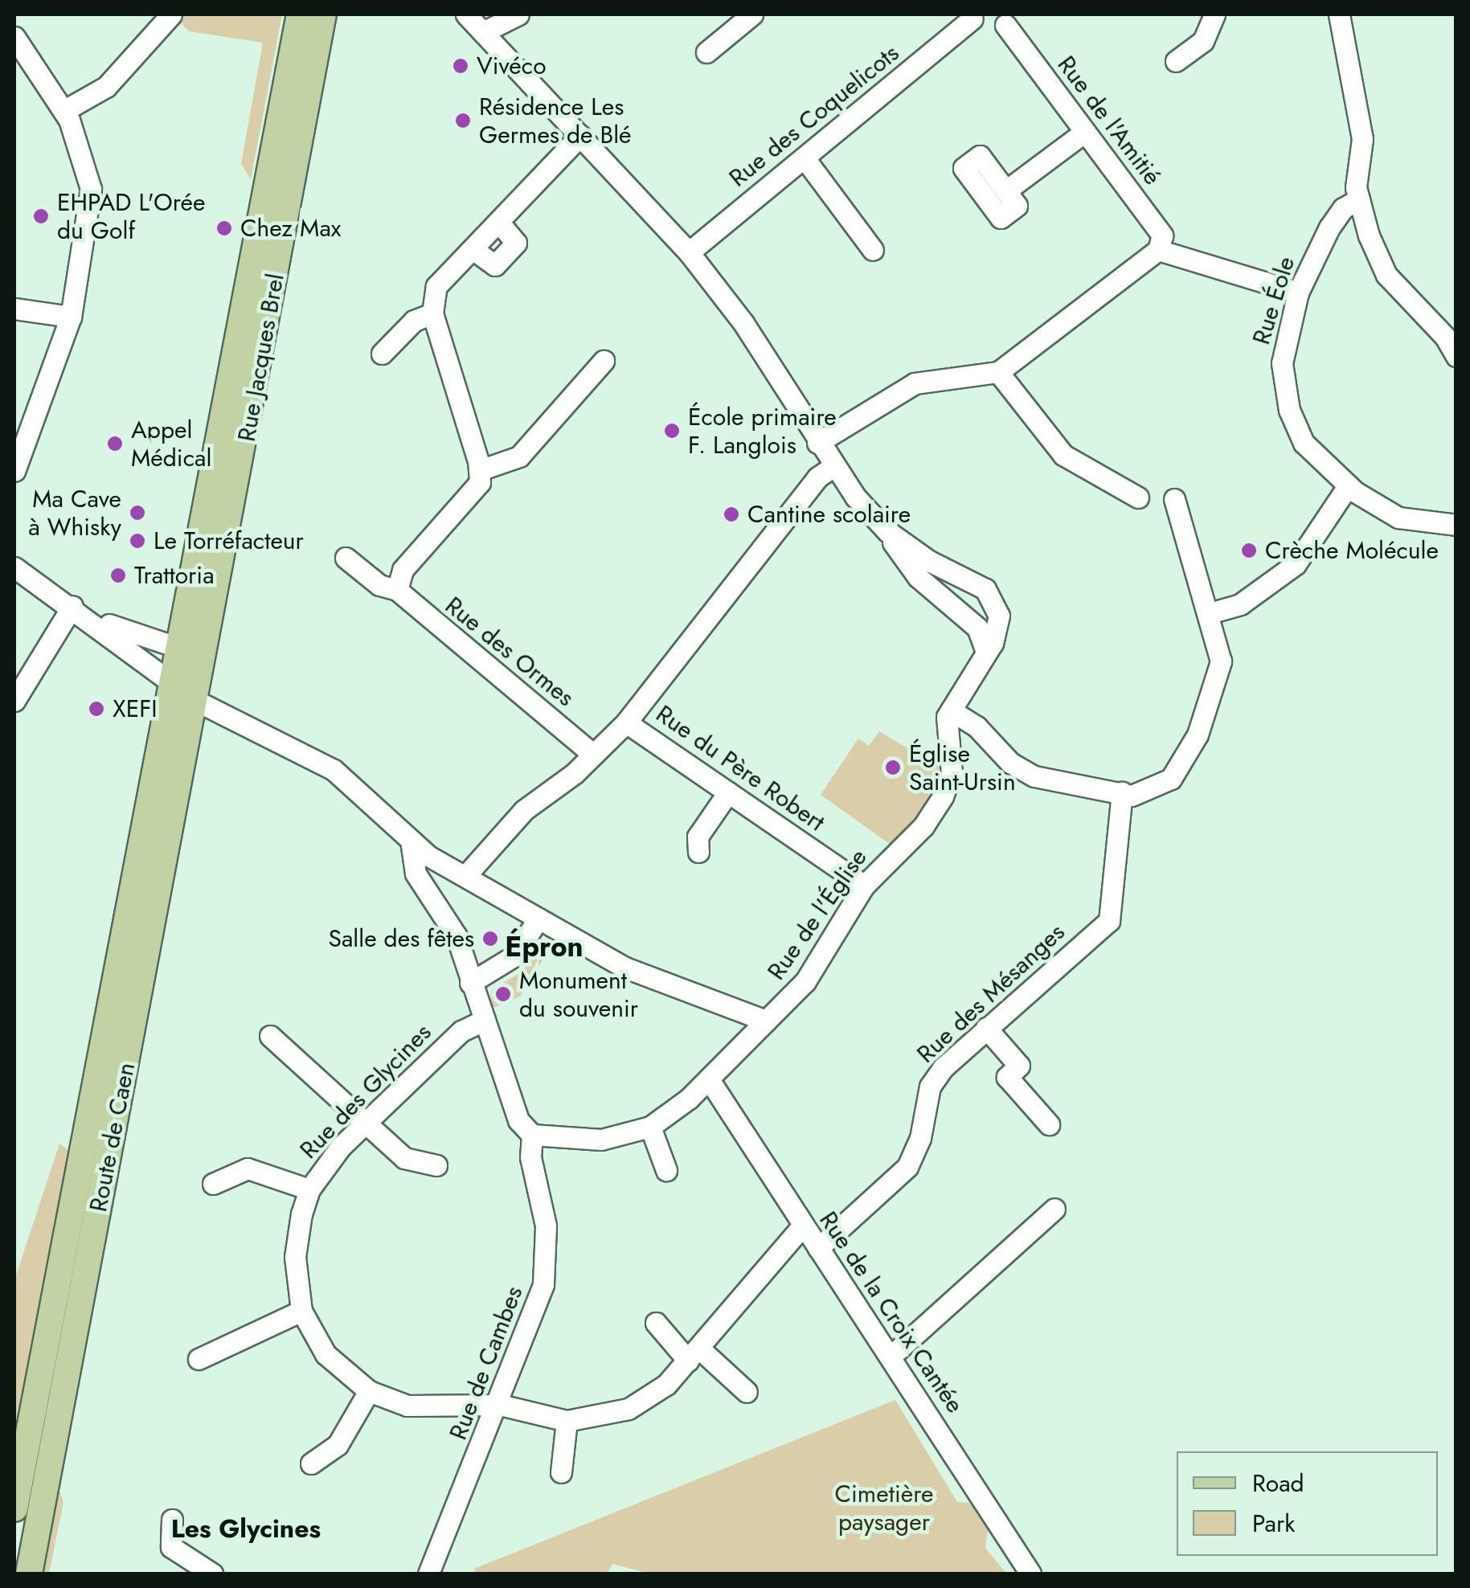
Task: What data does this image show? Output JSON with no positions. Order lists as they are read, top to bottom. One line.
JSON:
{"streets":{"main road":["Rue Jacques Brel","Route de Caen"],"street":["Rue des Coquelicots","Rue de l'Amitié","Rue Éole","Rue des Ormes","Rue du Père Robert","Rue de l'Église","Rue des Mésanges","Rue des Glycines","Rue de la Croix Cantée","Rue de Cambes"]},"crossings":[["Rue Jacques Brel","Route de Caen"],["Rue du Père Robert","Rue de l'Église"],["Rue de l'Église","Rue de la Croix Cantée"],["Rue des Mésanges","Rue de la Croix Cantée"],["Rue des Glycines","Rue de Cambes"]],"districts":["Épron","Les Glycines"],"parks":["Cimetière paysager"],"places":["Vivéco","Résidence Les Germes de Blé","EHPAD L'Orée du Golf","Chez Max","École primaire F. Langlois","Appel Médical","Ma Cave à Whisky","Cantine scolaire","Le Torréfacteur","Crèche Molécule","Trattoria","XEFI","Église Saint-Ursin","Salle des fêtes","Monument du souvenir"],"legend":["Road","Park"]}
